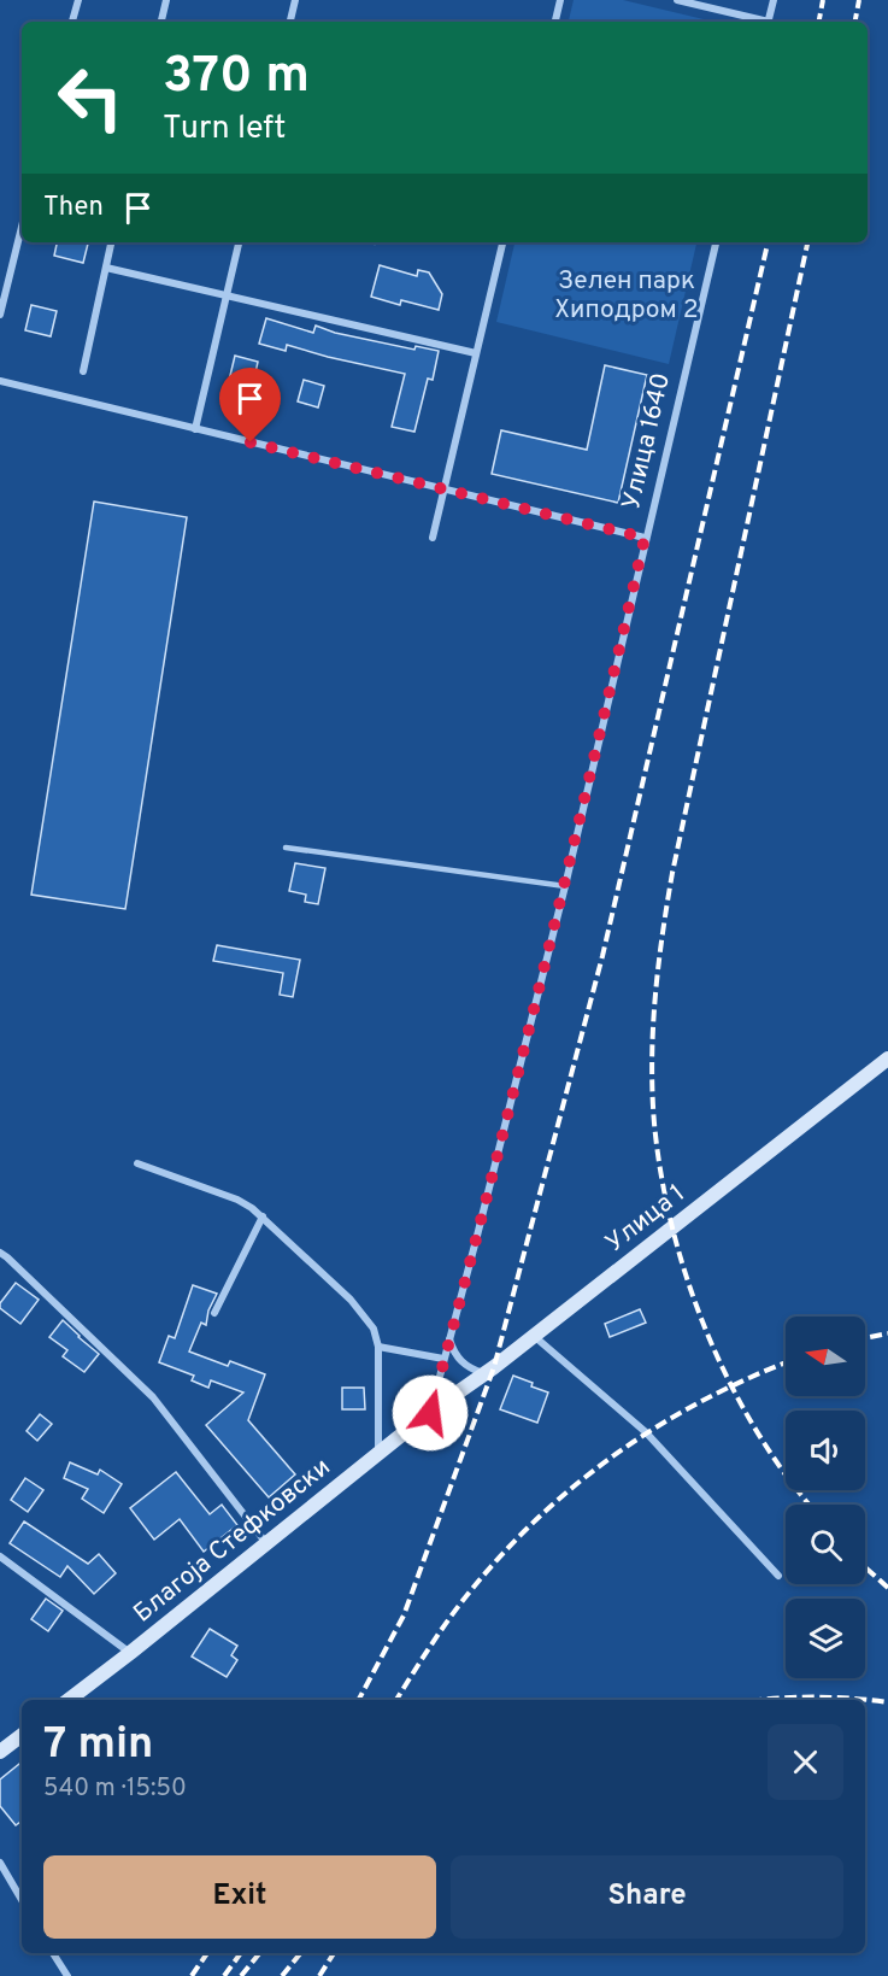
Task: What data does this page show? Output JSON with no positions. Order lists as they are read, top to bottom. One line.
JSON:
{"streets":{"main road":["Улица 1","Благоја Стефковски"],"street":["Улица 1640"]},"crossings":[["Улица 1640","Улица 1"],["Улица 1640","Благоја Стефковски"],["Улица 1","Благоја Стефковски"]],"parks":["Зелен парк Хиподром 2"],"north":"left","page":{"turn":["370 m","Turn left"],"then":"Then","heading":["7 min","540 m · 15:50"],"buttons":["Exit","Share"]}}
